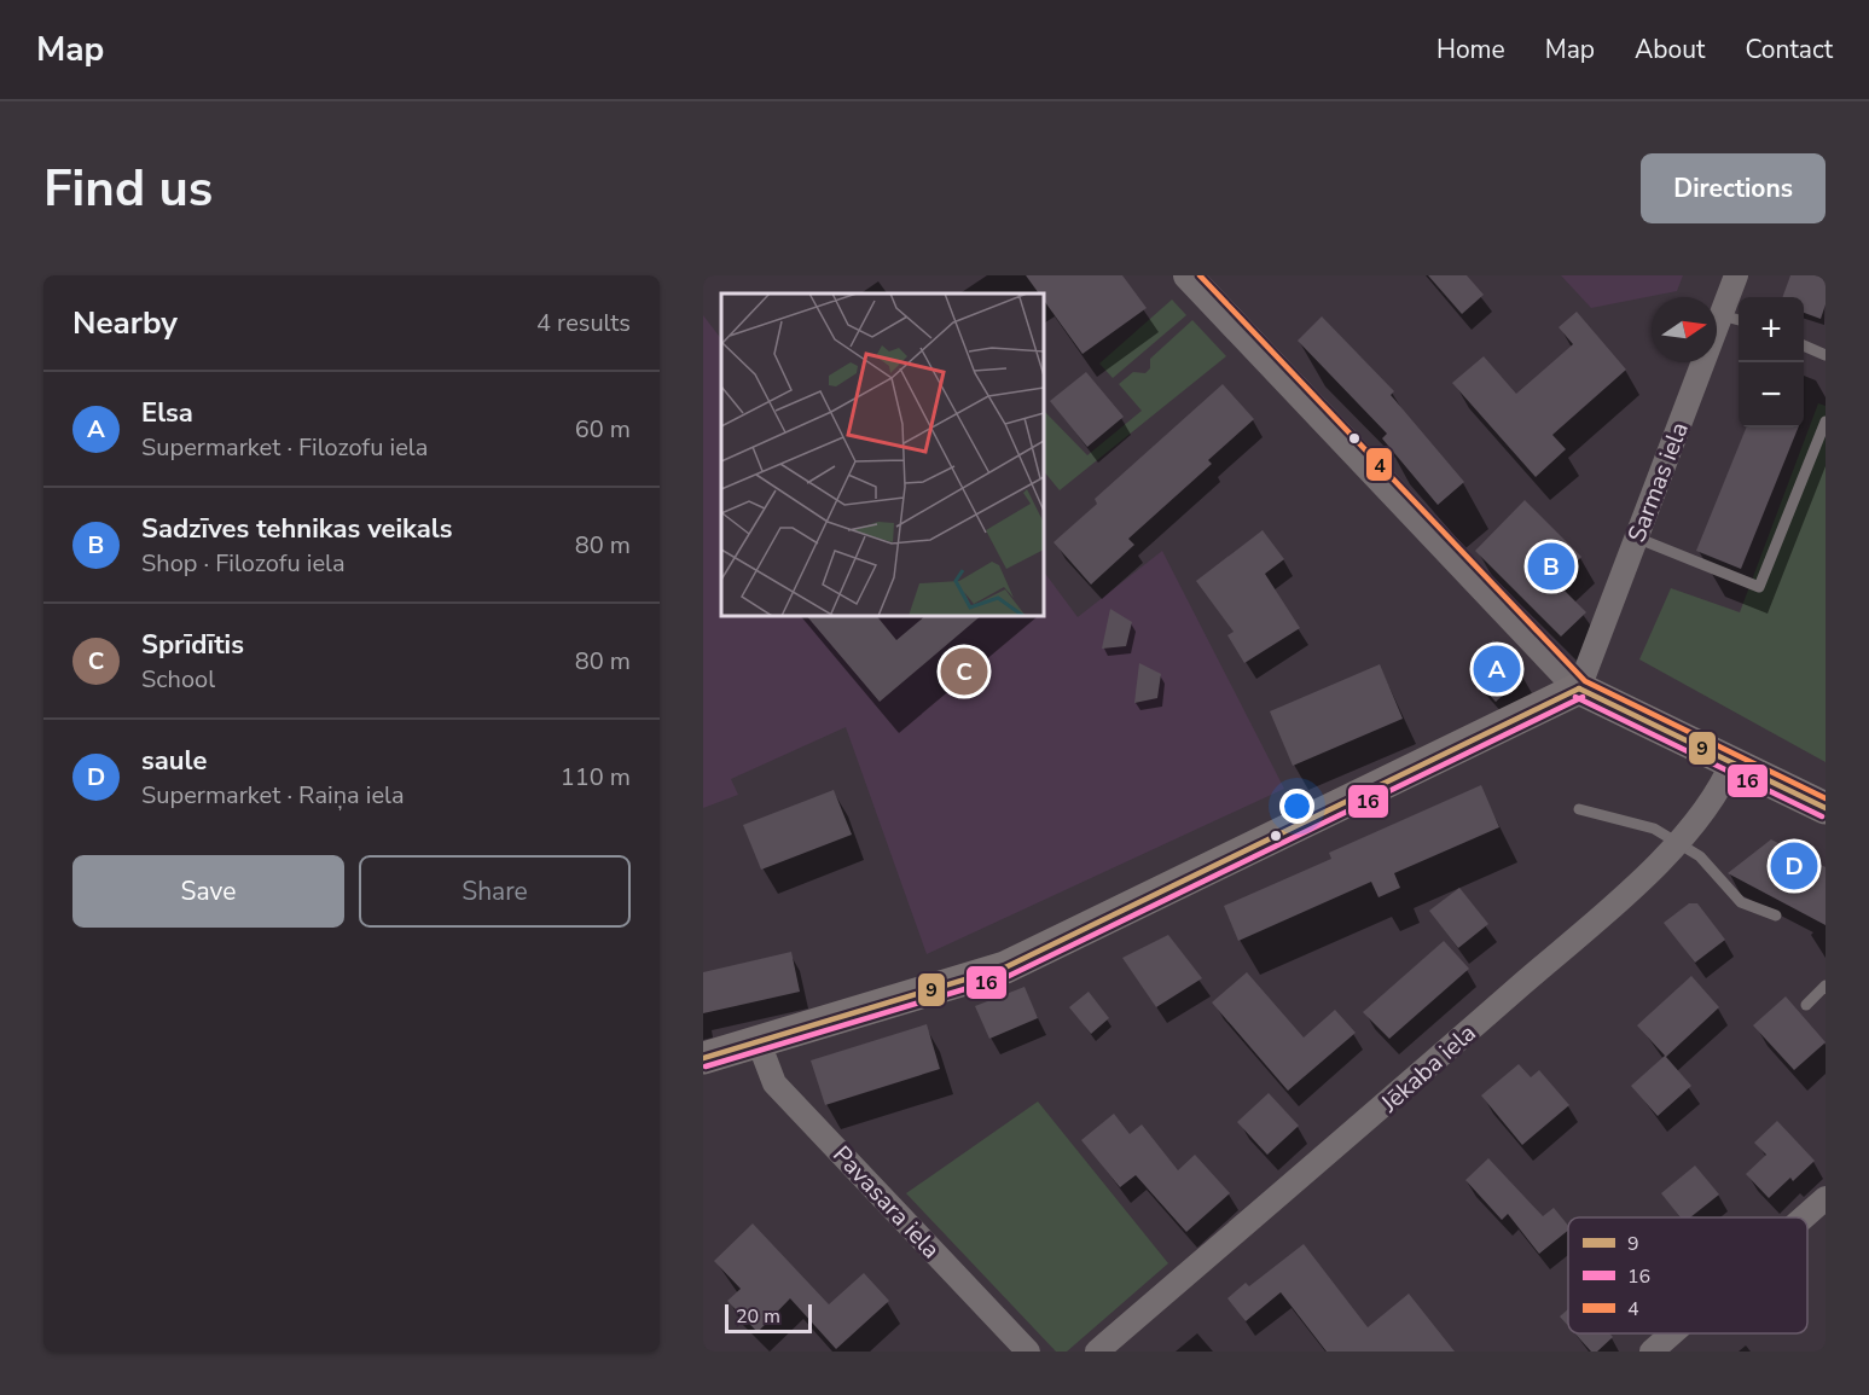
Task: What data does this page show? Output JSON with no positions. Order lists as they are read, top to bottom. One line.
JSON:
{"streets":{"street":["Sarmas iela","Jēkaba iela","Pavasara iela"]},"lines":["transit line 4","transit line 9","transit line 16"],"legend":["9","16","4"],"scale_bar":"20 m","north":"right","page":{"header":"Map","nav":["Home","Map","About","Contact"],"buttons":["Directions",["Save","Share"]],"title":"Find us","heading":["Nearby","4 results"],"map_buttons":["+","−"],"list":[{"mark":"A","name":"Elsa","note":"Supermarket · Filozofu iela","value":"60 m"},{"mark":"B","name":"Sadzīves tehnikas veikals","note":"Shop · Filozofu iela","value":"80 m"},{"mark":"C","name":"Sprīdītis","note":"School","value":"80 m"},{"mark":"D","name":"saule","note":"Supermarket · Raiņa iela","value":"110 m"}],"pins":["B","A","C","D"],"scale":"20 m"}}
